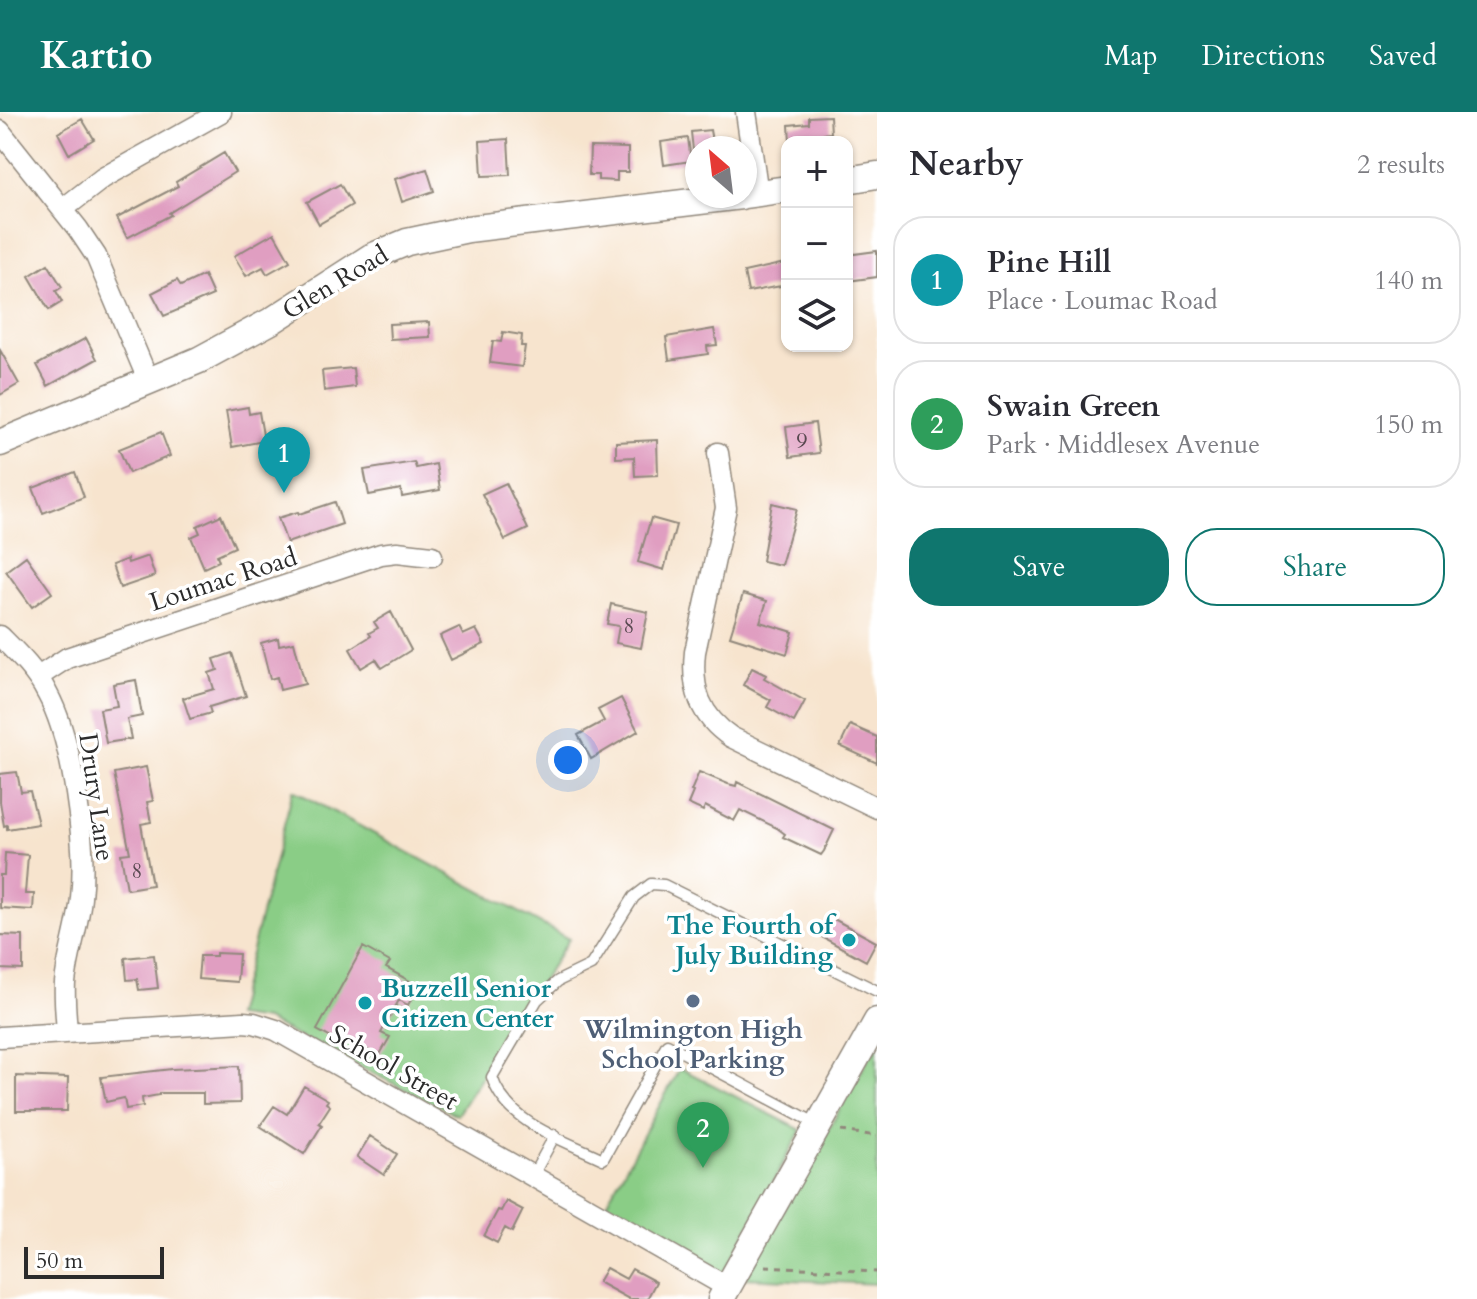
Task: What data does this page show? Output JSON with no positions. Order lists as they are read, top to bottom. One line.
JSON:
{"streets":{"street":["Glen Road","Loumac Road","Drury Lane","School Street"]},"crossings":[["Loumac Road","Drury Lane"],["Drury Lane","School Street"]],"places":["The Fourth of July Building","Wilmington High School Parking","Buzzell Senior Citizen Center"],"house_numbers":["9","8","8"],"scale_bar":"50 m","north":"top left","page":{"header":"Kartio","nav":["Map","Directions","Saved"],"heading":["Nearby","2 results"],"map_buttons":["+","−"],"list":[{"mark":"1","name":"Pine Hill","note":"Place · Loumac Road","value":"140 m"},{"mark":"2","name":"Swain Green","note":"Park · Middlesex Avenue","value":"150 m"}],"pins":["1","2"],"buttons":["Save","Share"],"scale":"50 m"}}
